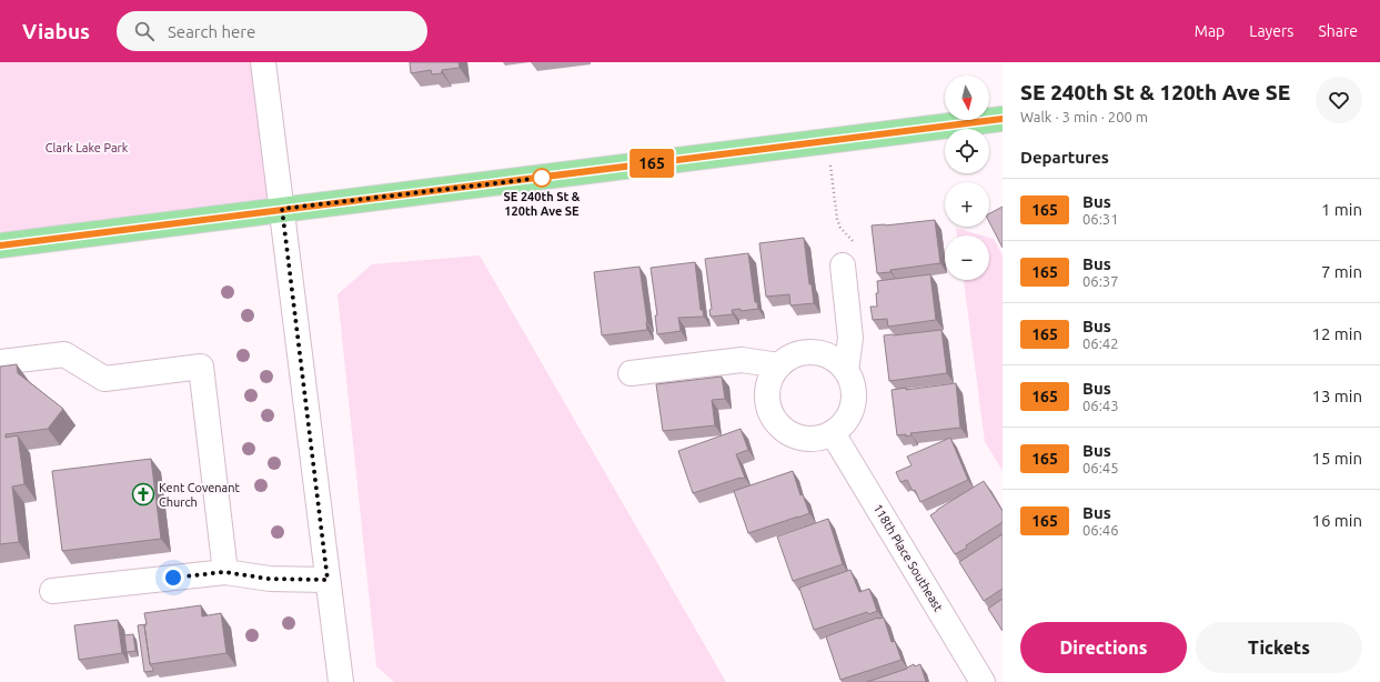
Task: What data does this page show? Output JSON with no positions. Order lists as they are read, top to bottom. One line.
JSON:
{"streets":{"street":["118th Place Southeast"]},"parks":["Clark Lake Park"],"places":{"other":["SE 240th St & 120th Ave SE"],"church":["Kent Covenant Church"]},"lines":["bus line 165"],"north":"bottom","page":{"header":"Viabus","search":"Search here","nav":["Map","Layers","Share"],"on_map":"165","heading":[["SE 240th St & 120th Ave SE","Walk · 3 min · 200 m"],"Departures"],"map_buttons":["+","−"],"list":[{"mark":"165","name":"Bus","note":"06:31","value":"1 min"},{"mark":"165","name":"Bus","note":"06:37","value":"7 min"},{"mark":"165","name":"Bus","note":"06:42","value":"12 min"},{"mark":"165","name":"Bus","note":"06:43","value":"13 min"},{"mark":"165","name":"Bus","note":"06:45","value":"15 min"},{"mark":"165","name":"Bus","note":"06:46","value":"16 min"}],"buttons":["Directions","Tickets"]}}
